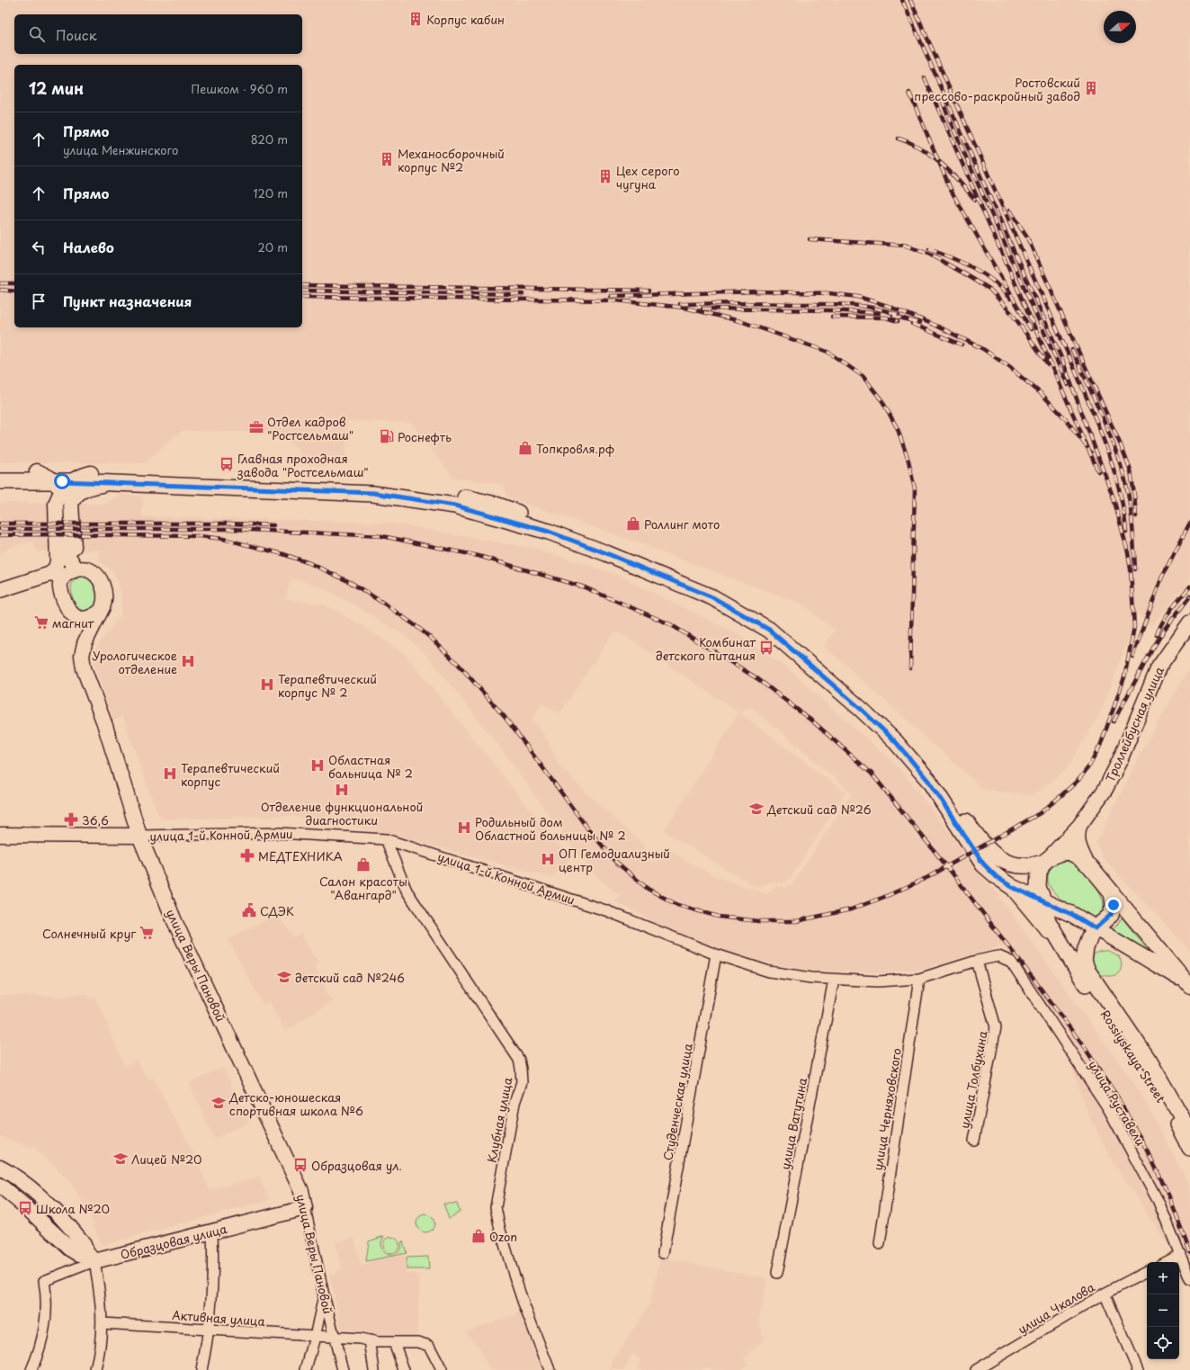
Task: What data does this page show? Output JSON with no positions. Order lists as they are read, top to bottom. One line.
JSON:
{"streets":{"main road":["Троллейбусная улица","улица 1-й Конной Армии","улица Веры Пановой","Rossiyskaya Street","Образцовая улица"],"street":["улица Толбухина","Студенческая улица","улица Руставели","улица Черняховского","Клубная улица","улица Ватутина","улица Чкалова","Активная улица"]},"crossings":[["улица 1-й Конной Армии","улица Веры Пановой"],["улица 1-й Конной Армии","улица Толбухина"],["улица 1-й Конной Армии","Студенческая улица"],["улица 1-й Конной Армии","улица Руставели"],["улица 1-й Конной Армии","улица Черняховского"],["улица 1-й Конной Армии","Клубная улица"],["улица 1-й Конной Армии","улица Ватутина"],["улица Веры Пановой","Образцовая улица"],["улица Веры Пановой","Активная улица"]],"places":{"building":["Корпус кабин","Ростовский прессово-раскройный завод","Механосборочный корпус №2","Цех серого чугуна"],"office":["Отдел кадров \"Ростсельмаш\""],"fuel station":["Роснефть"],"shop":["Топкровля.рф","Роллинг мото","Салон красоты \"Авангард\"","Ozon"],"bus stop":["Главная проходная завода \"Ростсельмаш\"","Комбинат детского питания","Образцовая ул.","Школа №20"],"supermarket":["магнит","Солнечный круг"],"hospital":["Урологическое отделение","Терапевтический корпус № 2","Областная больница № 2","Терапевтический корпус","Отделение функциональной диагностики","Родильный дом Областной больницы № 2","ОП Гемодиализный центр"],"school or university":["Детский сад №26","детский сад №246","Детско-юношеская спортивная школа №6","Лицей №20"],"pharmacy":["36,6","МЕДТЕХНИКА"],"public building":["СДЭК"]},"north":"right","page":{"search":"Поиск","heading":["12 мин","Пешком · 960 m"],"list":[["Прямо","улица Менжинского","820 m"],["Прямо","120 m"],["Налево","20 m"],"Пункт назначения"],"map_buttons":["+","−"]}}
